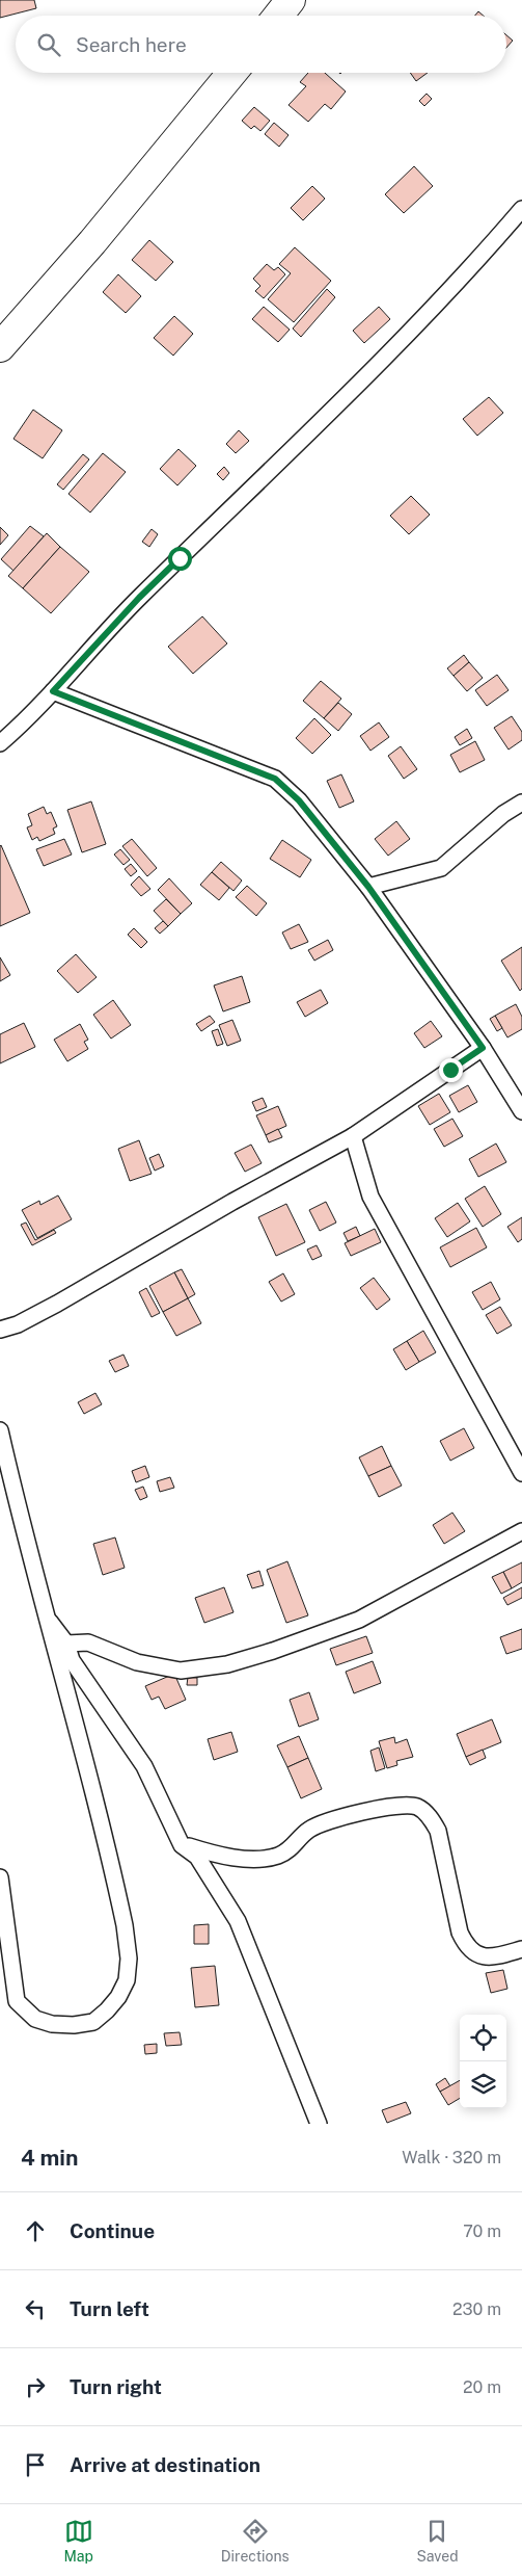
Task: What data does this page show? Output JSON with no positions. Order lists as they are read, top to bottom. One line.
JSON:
{"page":{"search":"Search here","heading":["4 min","Walk · 320 m"],"list":[["Continue","70 m"],["Turn left","230 m"],["Turn right","20 m"],"Arrive at destination"],"nav":["Map","Directions","Saved"]}}
